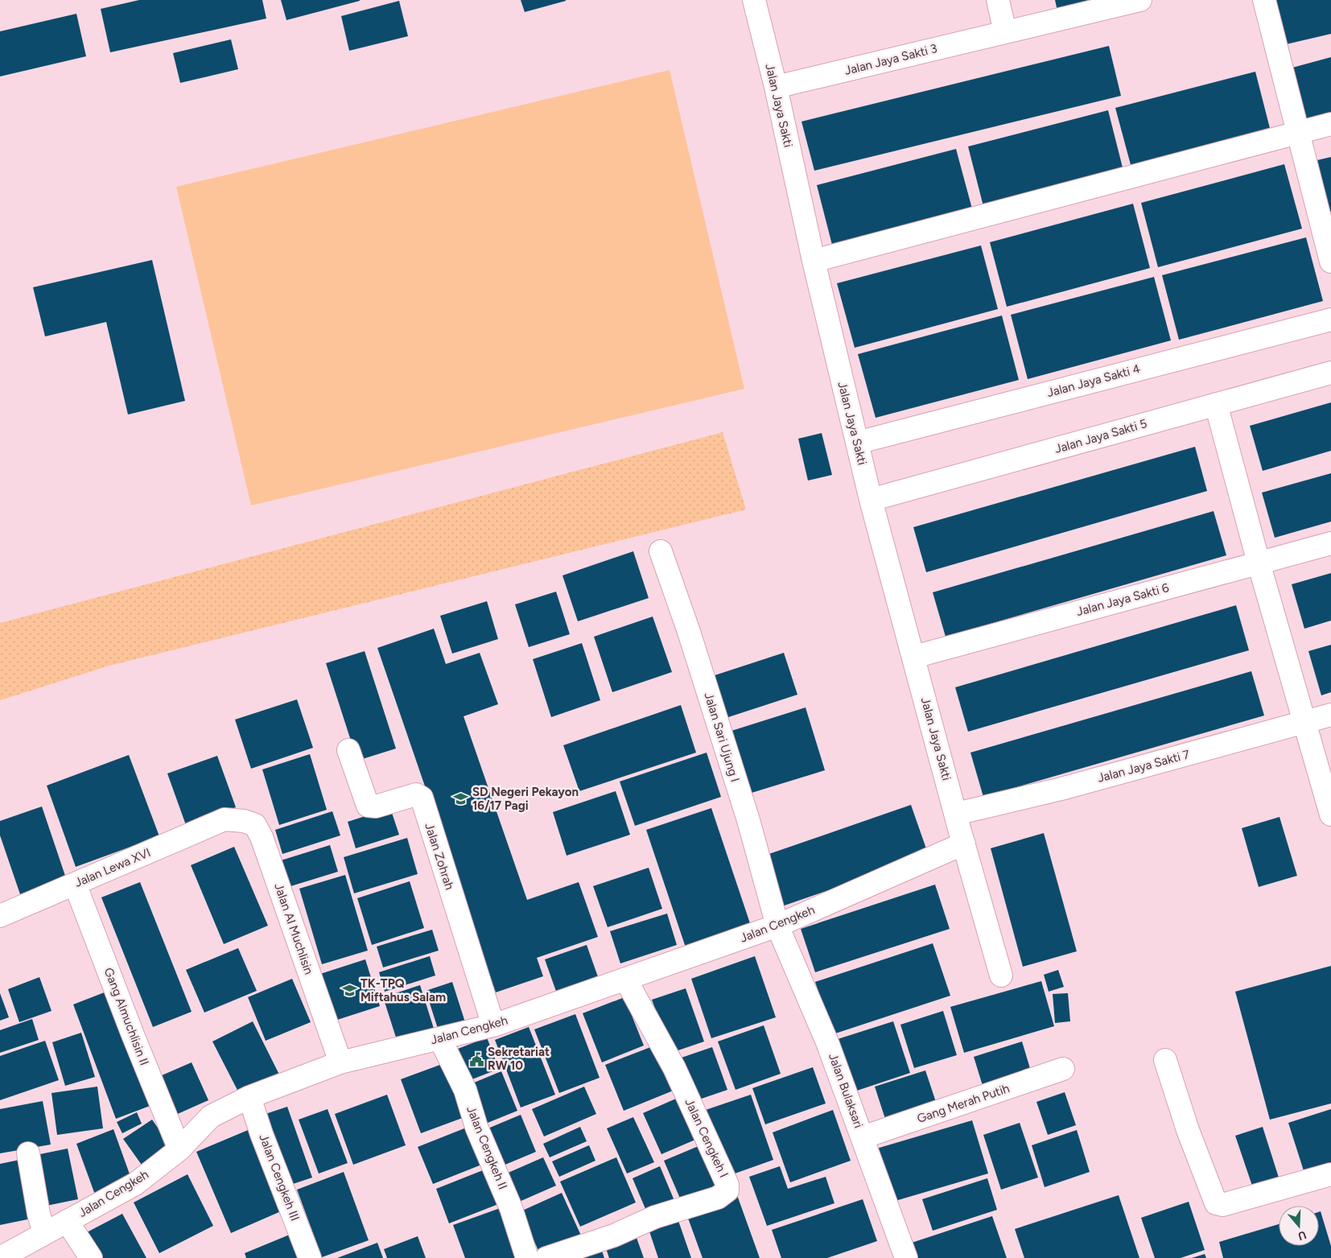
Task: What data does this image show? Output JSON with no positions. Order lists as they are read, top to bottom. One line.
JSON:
{"streets":{"street":["Jalan Jaya Sakti 3","Jalan Jaya Sakti","Jalan Jaya Sakti 4","Jalan Jaya Sakti 5","Jalan Jaya Sakti 6","Jalan Sari Ujung I","Jalan Jaya Sakti 7","Jalan Zohrah","Jalan Lewa XVI","Jalan Cengkeh","Jalan Al Muchlisin","Gang Almuchlisin II","Jalan Bulaksari","Gang Merah Putih","Jalan Cengkeh I","Jalan Cengkeh II","Jalan Cengkeh III"]},"crossings":[["Jalan Jaya Sakti 3","Jalan Jaya Sakti"],["Jalan Jaya Sakti","Jalan Jaya Sakti 4"],["Jalan Jaya Sakti","Jalan Jaya Sakti 5"],["Jalan Jaya Sakti","Jalan Jaya Sakti 6"],["Jalan Jaya Sakti","Jalan Jaya Sakti 7"],["Jalan Jaya Sakti","Jalan Cengkeh"],["Jalan Sari Ujung I","Jalan Cengkeh"],["Jalan Sari Ujung I","Jalan Bulaksari"],["Jalan Zohrah","Jalan Cengkeh"],["Jalan Lewa XVI","Jalan Al Muchlisin"],["Jalan Lewa XVI","Gang Almuchlisin II"],["Jalan Cengkeh","Jalan Al Muchlisin"],["Jalan Cengkeh","Gang Almuchlisin II"],["Jalan Cengkeh","Jalan Bulaksari"],["Jalan Cengkeh","Jalan Cengkeh I"],["Jalan Cengkeh","Jalan Cengkeh II"],["Jalan Cengkeh","Jalan Cengkeh III"],["Jalan Bulaksari","Gang Merah Putih"]],"places":{"school or university":["SD Negeri Pekayon 16/17 Pagi","TK-TPQ Miftahus Salam"],"public building":["Sekretariat RW 10"]},"north":"bottom"}
